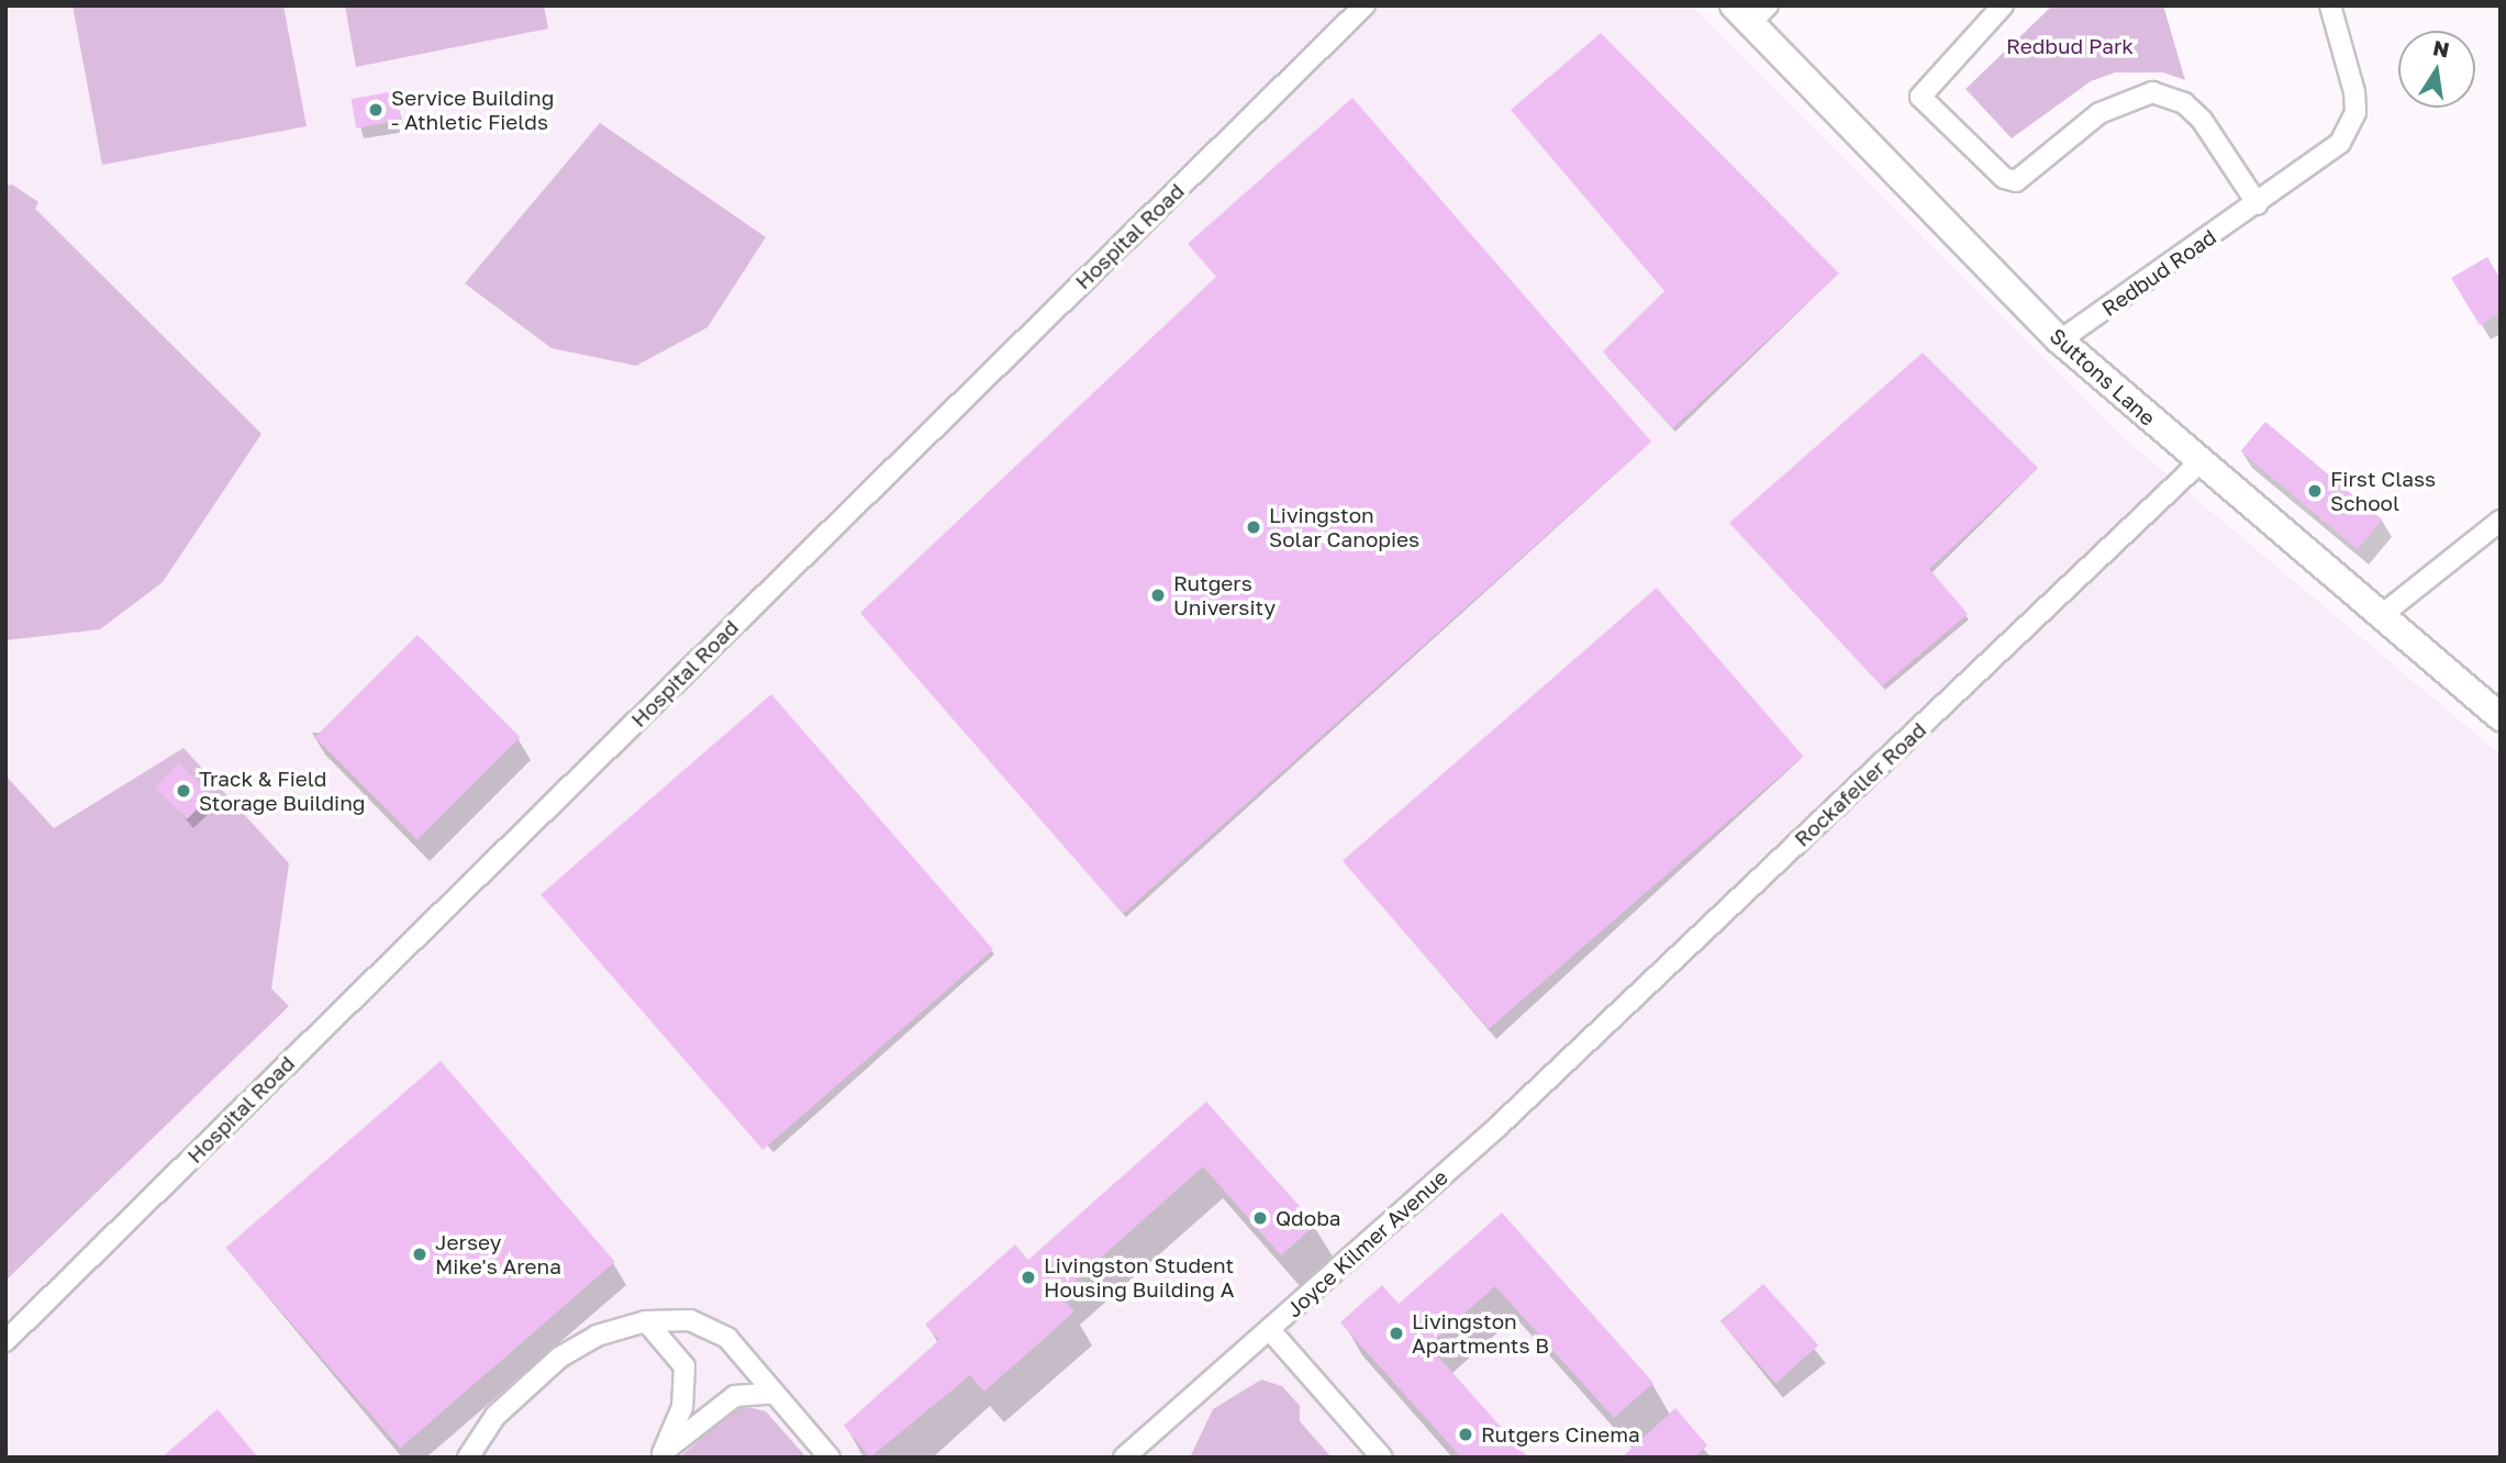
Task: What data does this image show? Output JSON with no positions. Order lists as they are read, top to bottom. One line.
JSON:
{"streets":{"street":["Hospital Road","Redbud Road","Suttons Lane","Rockafeller Road","Joyce Kilmer Avenue"]},"crossings":[["Redbud Road","Suttons Lane"],["Suttons Lane","Rockafeller Road"],["Rockafeller Road","Joyce Kilmer Avenue"]],"parks":["Redbud Park"],"places":["Service Building - Athletic Fields","First Class School","Livingston Solar Canopies","Rutgers University","Track & Field Storage Building","Qdoba","Jersey Mike's Arena","Livingston Student Housing Building A","Livingston Apartments B","Rutgers Cinema"],"north":"top"}
